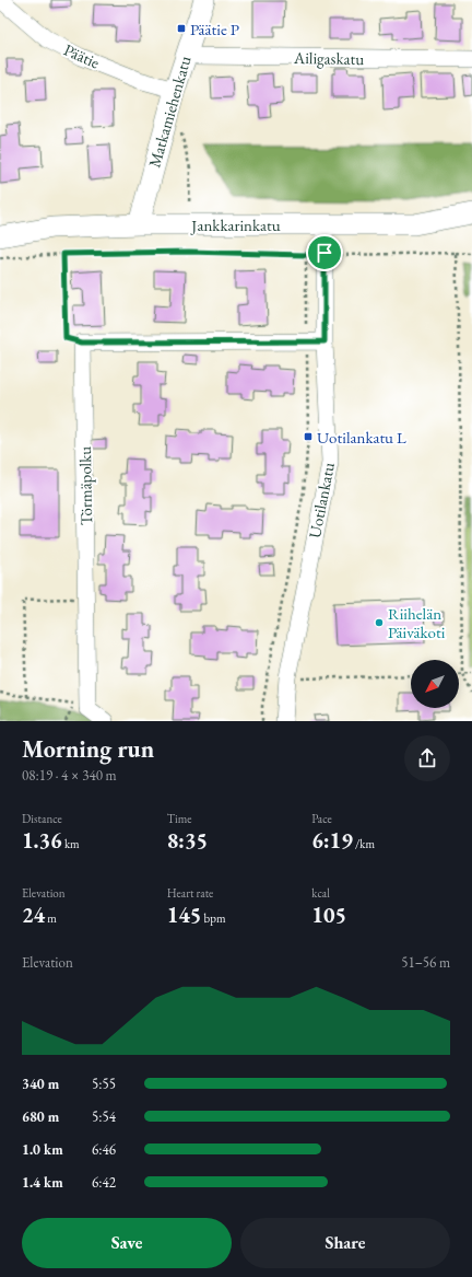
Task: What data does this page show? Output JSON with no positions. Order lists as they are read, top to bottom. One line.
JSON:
{"streets":{"street":["Päätie","Ailigaskatu","Matkamiehenkatu","Jankkarinkatu","Törmäpolku","Uotilankatu"]},"crossings":[["Päätie","Matkamiehenkatu"],["Ailigaskatu","Matkamiehenkatu"],["Matkamiehenkatu","Jankkarinkatu"],["Jankkarinkatu","Uotilankatu"]],"places":{"transit":["Päätie P","Uotilankatu L"],"other":["Riihelän Päiväkoti"]},"north":"bottom left","page":{"heading":["Morning run","08:19 · 4 × 340 m"],"stats":[["Distance","1.36 km"],["Time","8:35"],["Pace","6:19 /km"],["Elevation","24 m"],["Heart rate","145 bpm"],["kcal","105"]],"chart":["Elevation","51–56 m"],"list":[{"name":"340 m","note":"5:55"},{"name":"680 m","note":"5:54"},{"name":"1.0 km","note":"6:46"},{"name":"1.4 km","note":"6:42"}],"buttons":["Save","Share"]}}
